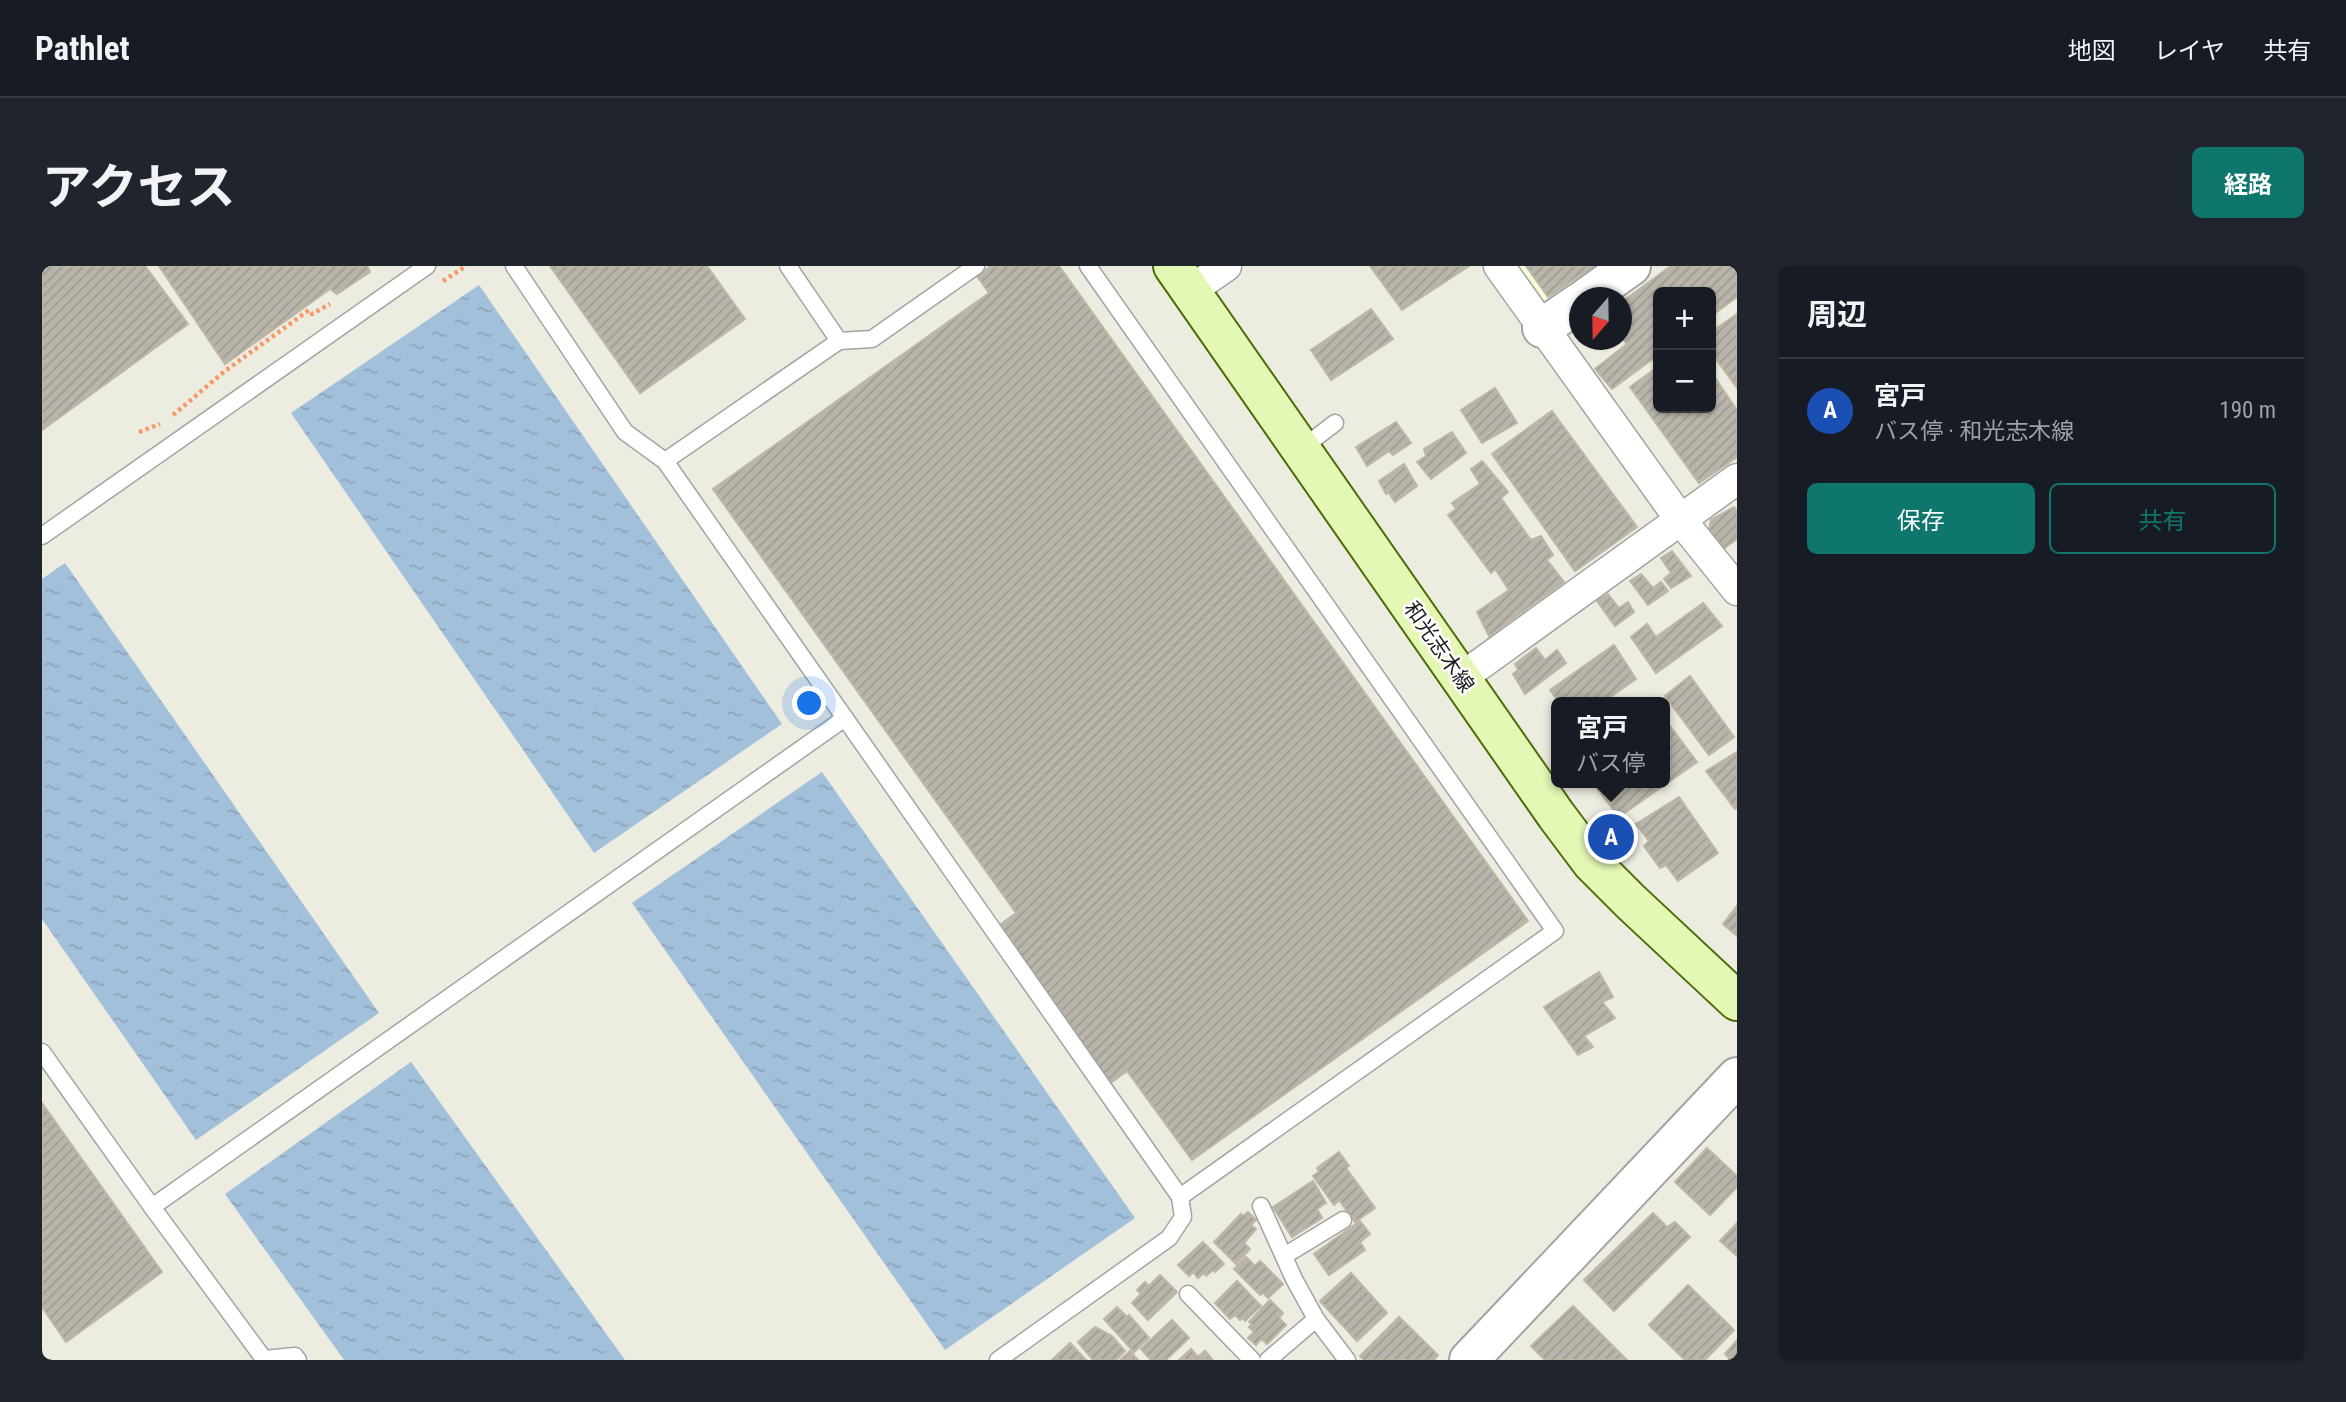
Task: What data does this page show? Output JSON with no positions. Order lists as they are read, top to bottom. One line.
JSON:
{"streets":{"main road":["和光志木線"]},"north":"bottom","page":{"header":"Pathlet","nav":["地図","レイヤ","共有"],"title":"アクセス","buttons":["経路",["保存","共有"]],"heading":"周辺","map_buttons":["+","−"],"list":[{"mark":"A","name":"宮戸","note":"バス停 · 和光志木線","value":"190 m"}],"popup":["宮戸","バス停"],"pins":"A"}}
